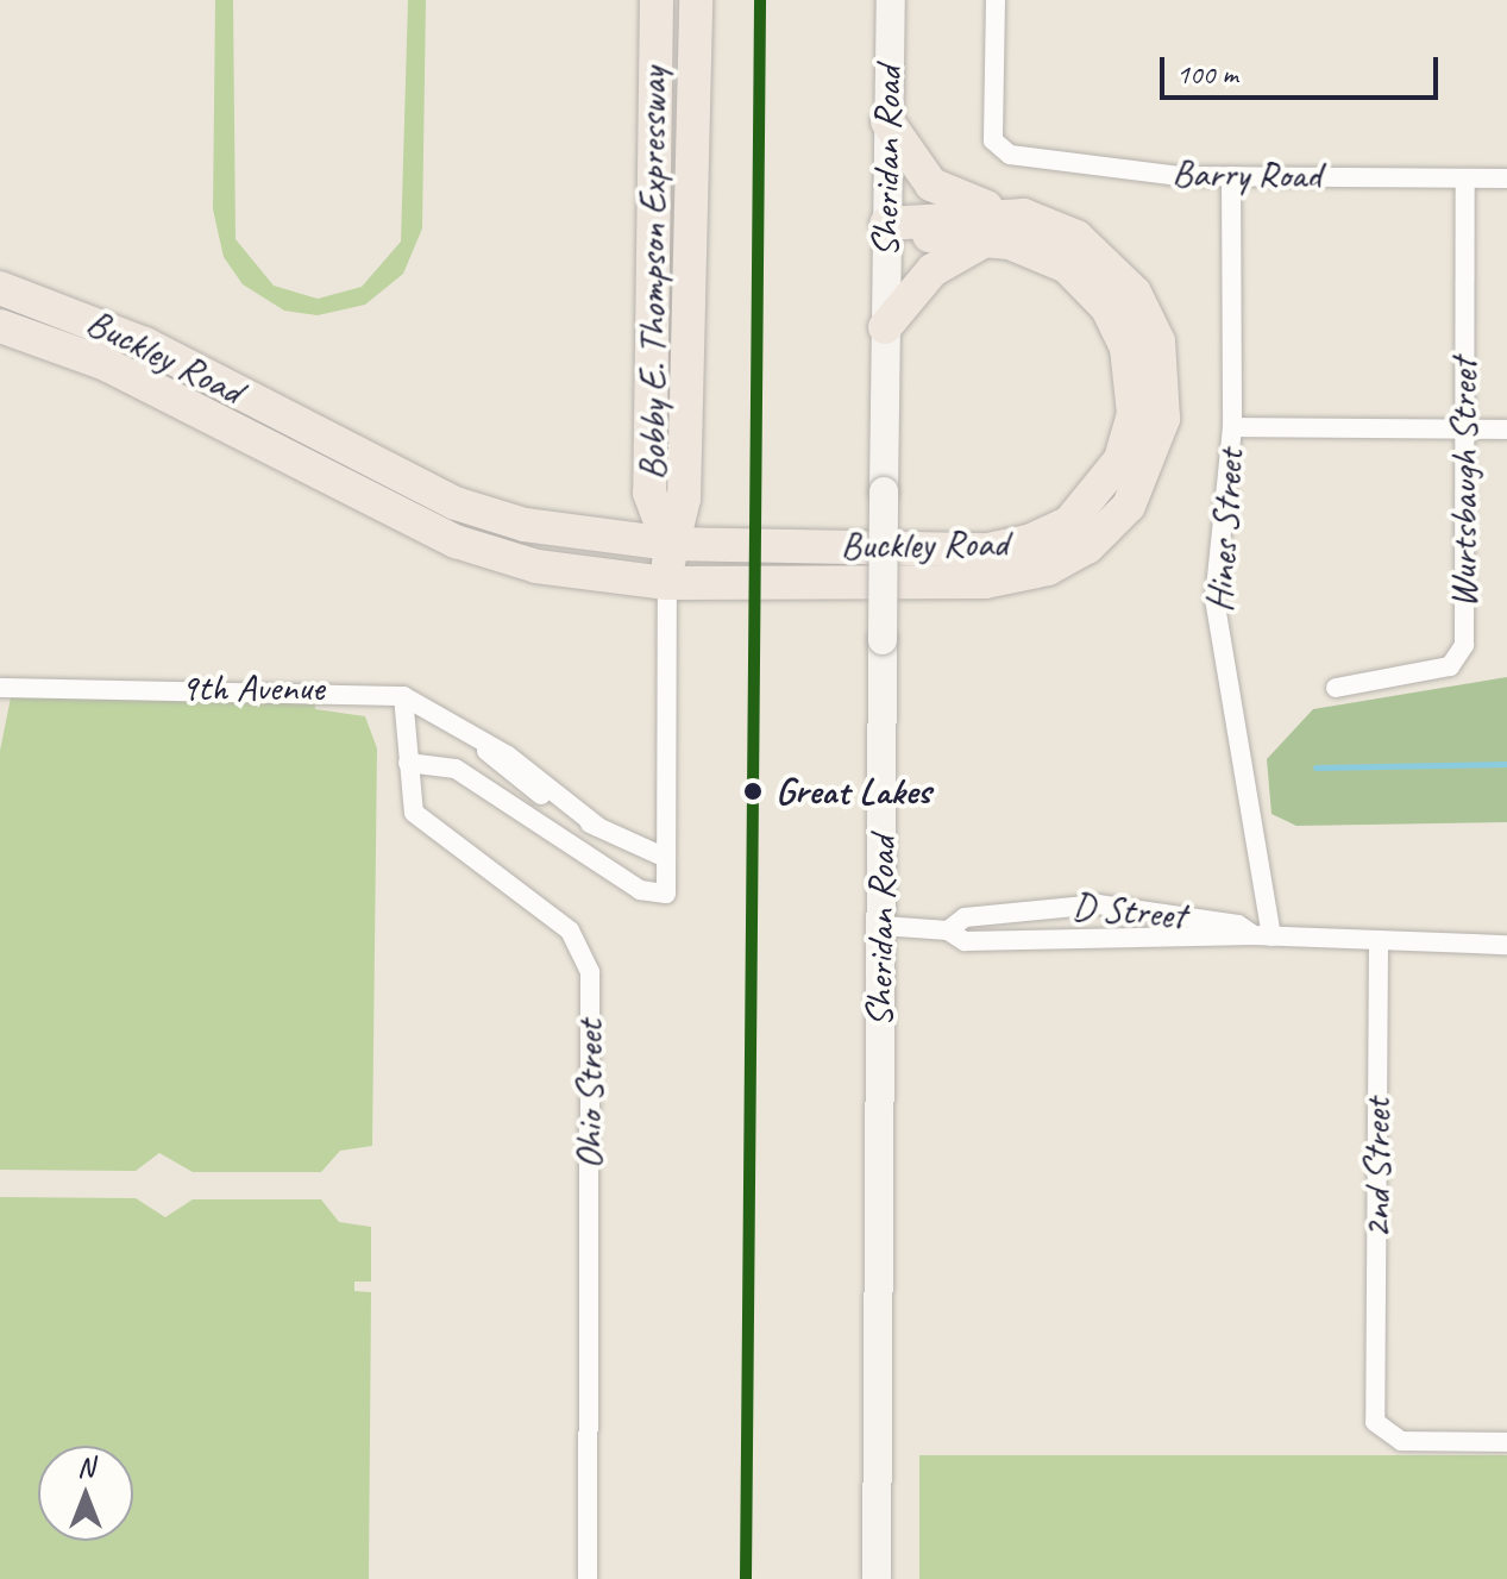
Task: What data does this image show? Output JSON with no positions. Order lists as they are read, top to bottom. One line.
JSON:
{"streets":{"highway":["Bobby E. Thompson Expressway","Buckley Road"],"main road":["Sheridan Road"],"street":["Barry Road","Wurtsbaugh Street","Hines Street","9th Avenue","D Street","Ohio Street","2nd Street"]},"crossings":[["Sheridan Road","Buckley Road"],["Sheridan Road","D Street"],["Barry Road","Wurtsbaugh Street"],["Barry Road","Hines Street"],["Bobby E. Thompson Expressway","Buckley Road"],["Hines Street","D Street"],["9th Avenue","Ohio Street"],["D Street","2nd Street"]],"places":["Great Lakes"],"scale_bar":"100 m","north":"top"}
